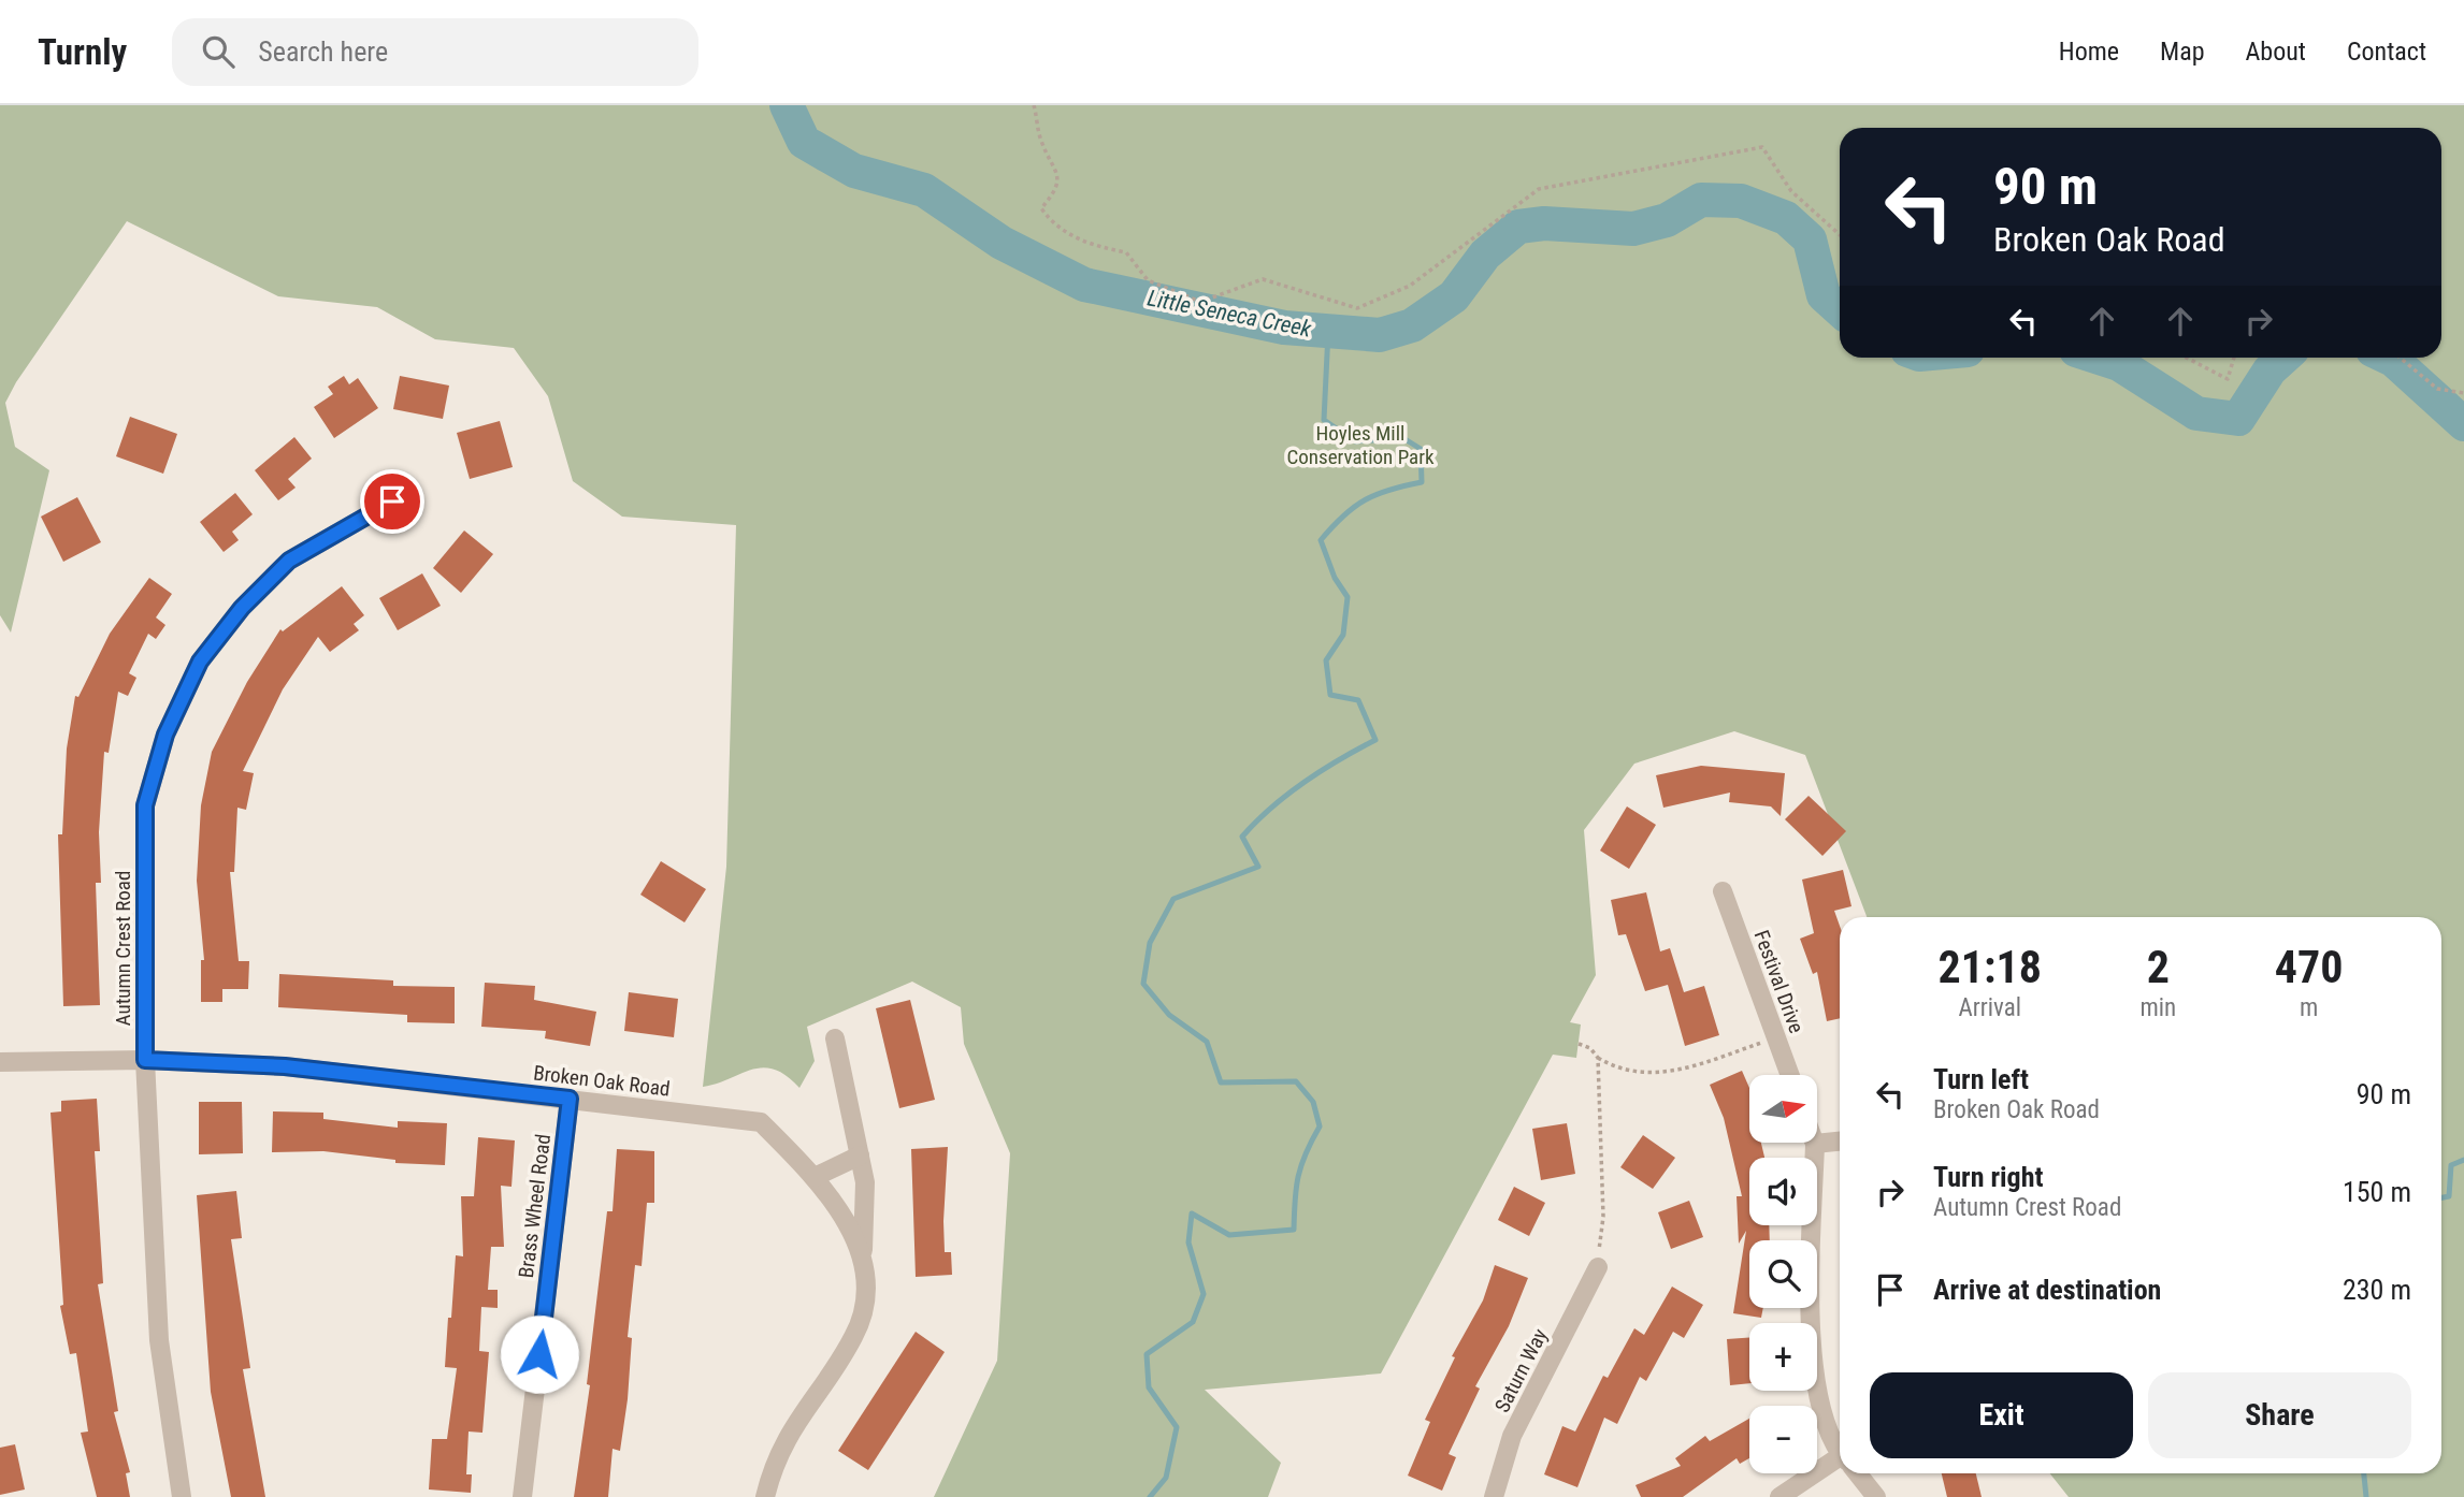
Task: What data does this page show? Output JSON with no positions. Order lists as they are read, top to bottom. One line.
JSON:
{"streets":{"street":["Autumn Crest Road","Festival Drive","Broken Oak Road","Brass Wheel Road","Saturn Way"]},"crossings":[["Autumn Crest Road","Broken Oak Road"],["Broken Oak Road","Brass Wheel Road"]],"water":["Little Seneca Creek"],"parks":["Hoyles Mill Conservation Park"],"north":"right","page":{"header":"Turnly","search":"Search here","nav":["Home","Map","About","Contact"],"turn":["90 m","Broken Oak Road"],"eta":["21:18","Arrival","2","min","470","m"],"list":[{"name":"Turn left","note":"Broken Oak Road","value":"90 m"},{"name":"Turn right","note":"Autumn Crest Road","value":"150 m"},{"name":"Arrive at destination","value":"230 m"}],"map_buttons":["+","−"],"buttons":["Exit","Share"]}}
